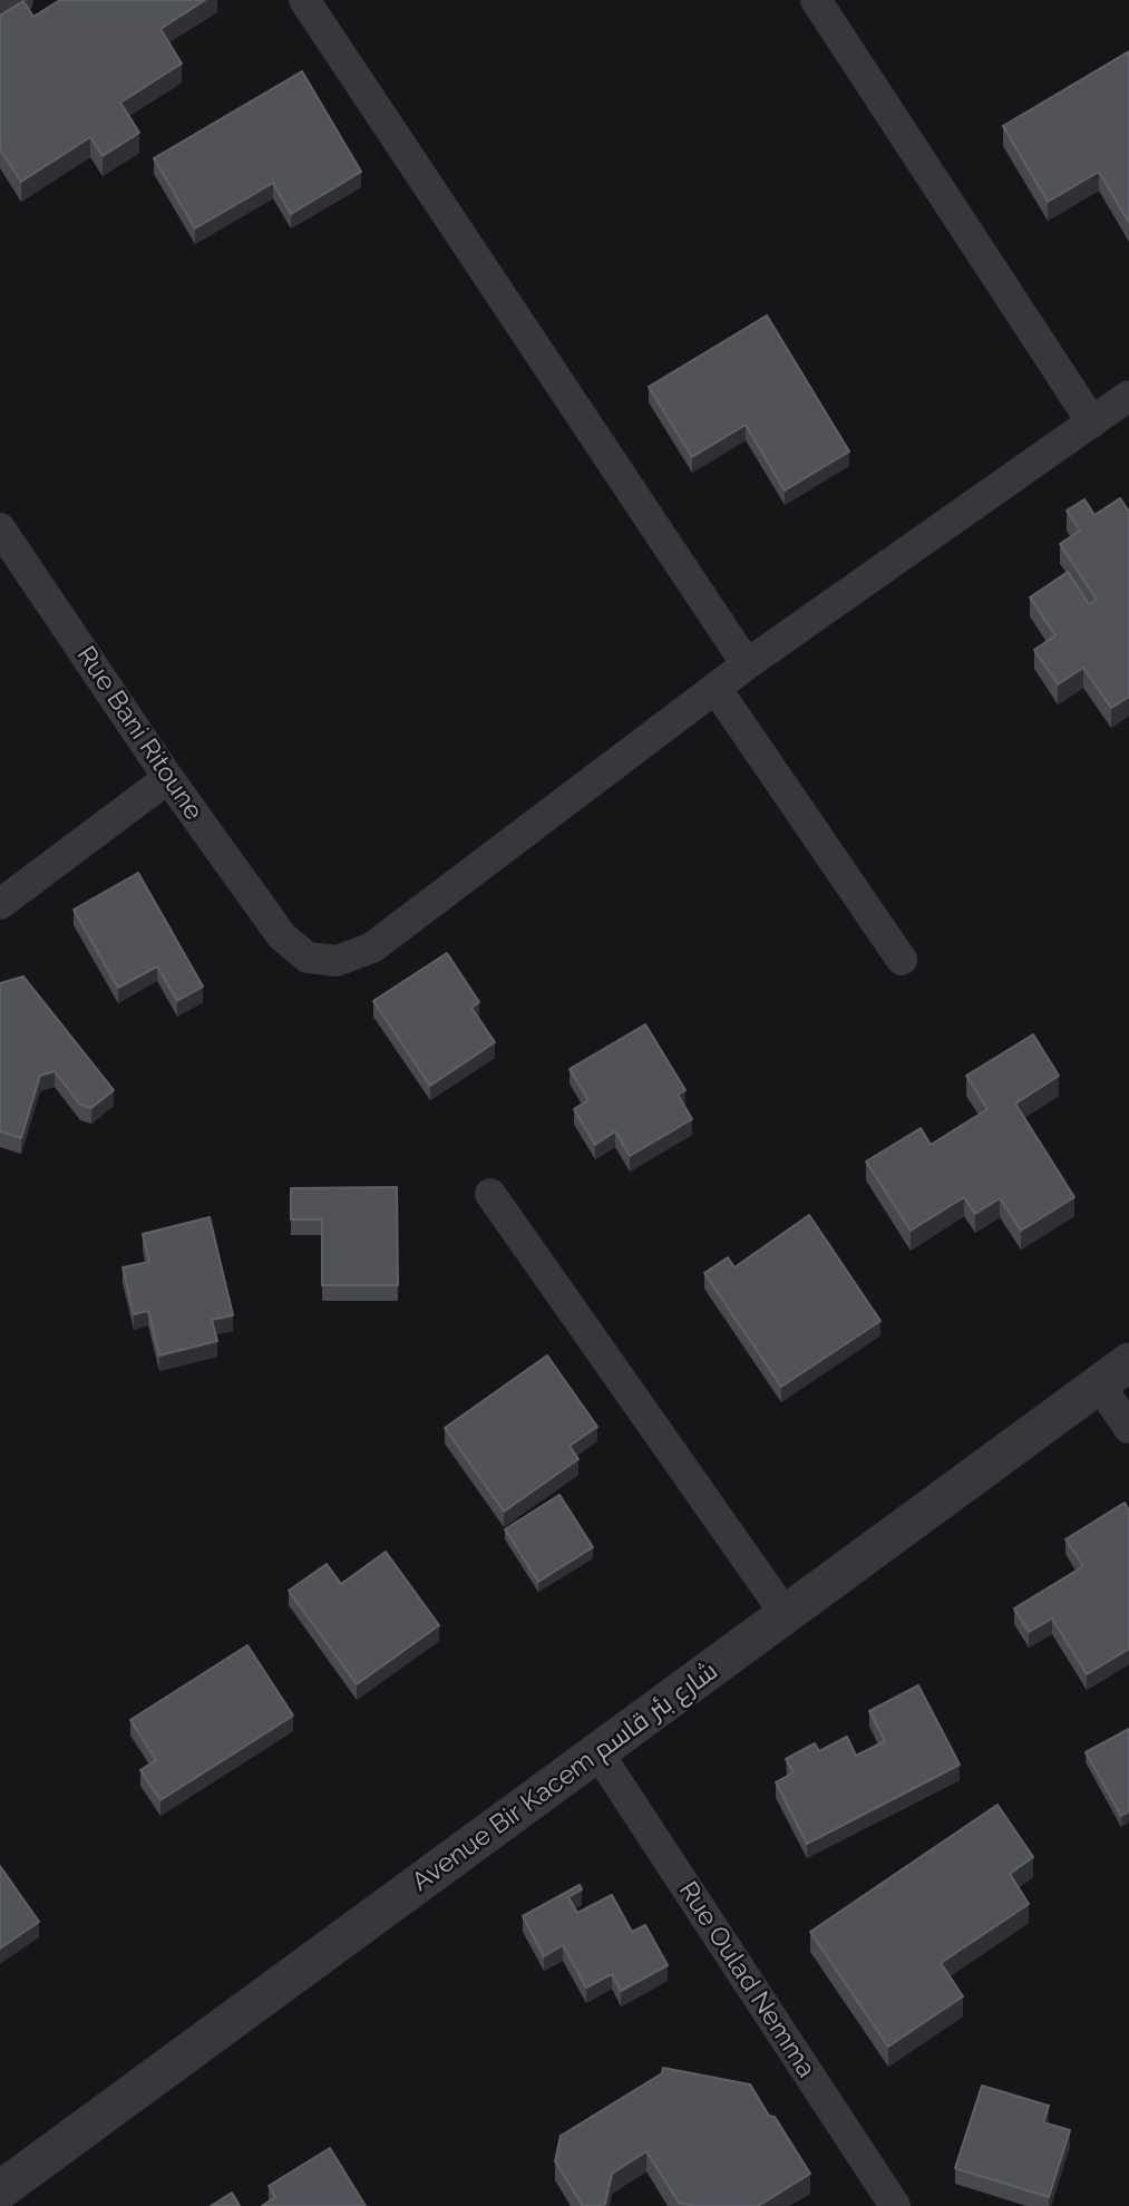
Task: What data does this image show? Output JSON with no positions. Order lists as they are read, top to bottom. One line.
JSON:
{"streets":{"street":["Rue Bani Ritoune","Avenue Bir Kacem شارع بئر قاسم","Rue Oulad Nemma"]},"crossings":[["Avenue Bir Kacem شارع بئر قاسم","Rue Oulad Nemma"]]}
